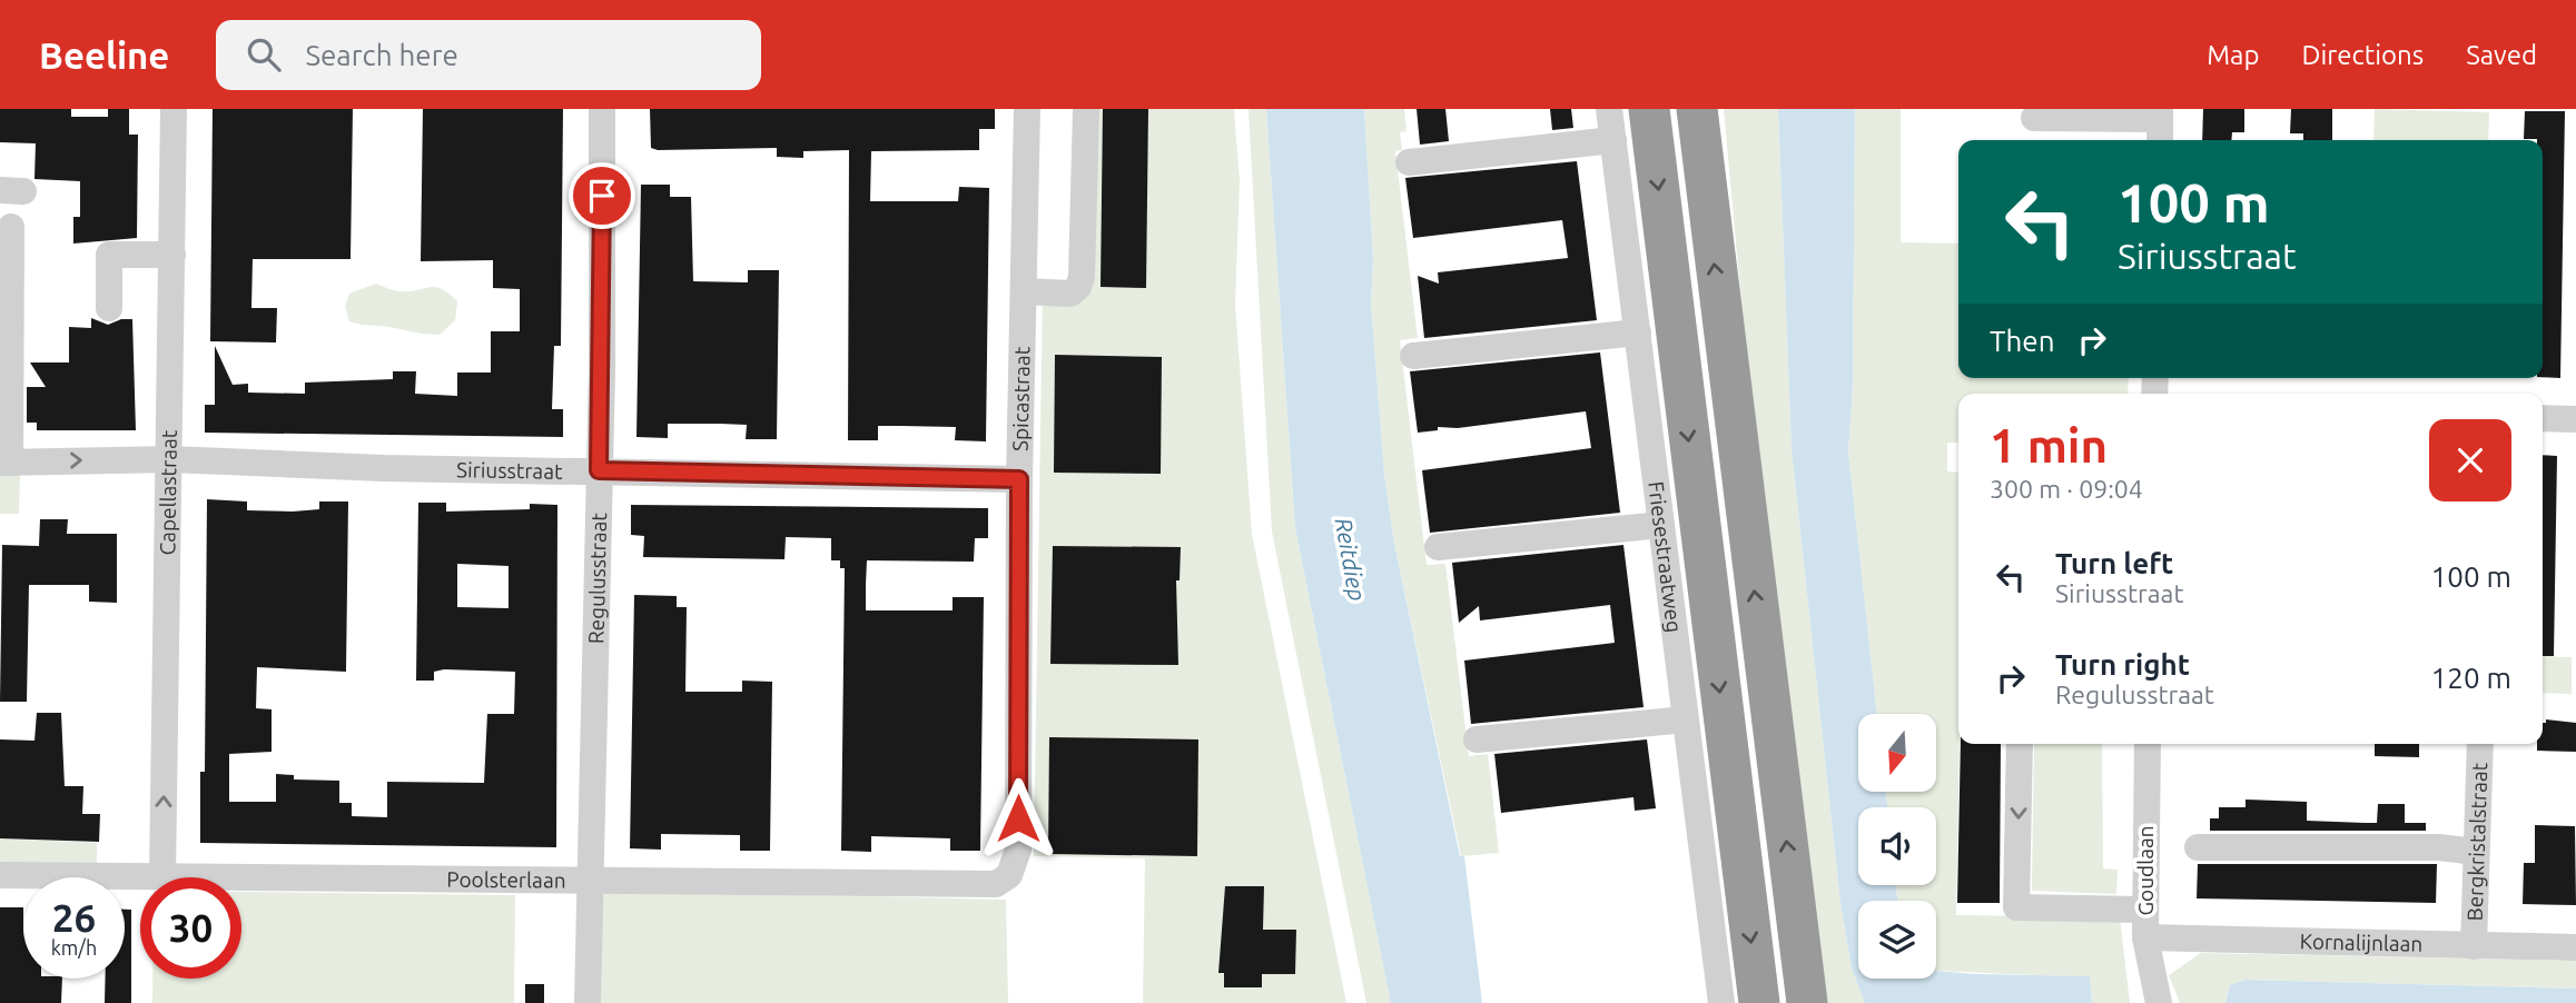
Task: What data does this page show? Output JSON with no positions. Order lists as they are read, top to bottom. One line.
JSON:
{"streets":{"highway":["Friesestraatweg"],"street":["Spicastraat","Siriusstraat","Capellastraat","Regulusstraat","Bergkristalstraat","Goudlaan","Poolsterlaan","Kornalijnlaan"]},"crossings":[["Spicastraat","Siriusstraat"],["Spicastraat","Poolsterlaan"],["Siriusstraat","Capellastraat"],["Siriusstraat","Regulusstraat"],["Capellastraat","Poolsterlaan"],["Regulusstraat","Poolsterlaan"],["Bergkristalstraat","Kornalijnlaan"],["Goudlaan","Kornalijnlaan"]],"one_way":["Capellastraat"],"water":["Reitdiep"],"north":"bottom","page":{"header":"Beeline","search":"Search here","nav":["Map","Directions","Saved"],"turn":["100 m","Siriusstraat"],"then":"Then","heading":["1 min","300 m · 09:04"],"list":[{"name":"Turn left","note":"Siriusstraat","value":"100 m"},{"name":"Turn right","note":"Regulusstraat","value":"120 m"}],"speed":"26 km/h","limit":"30"}}
